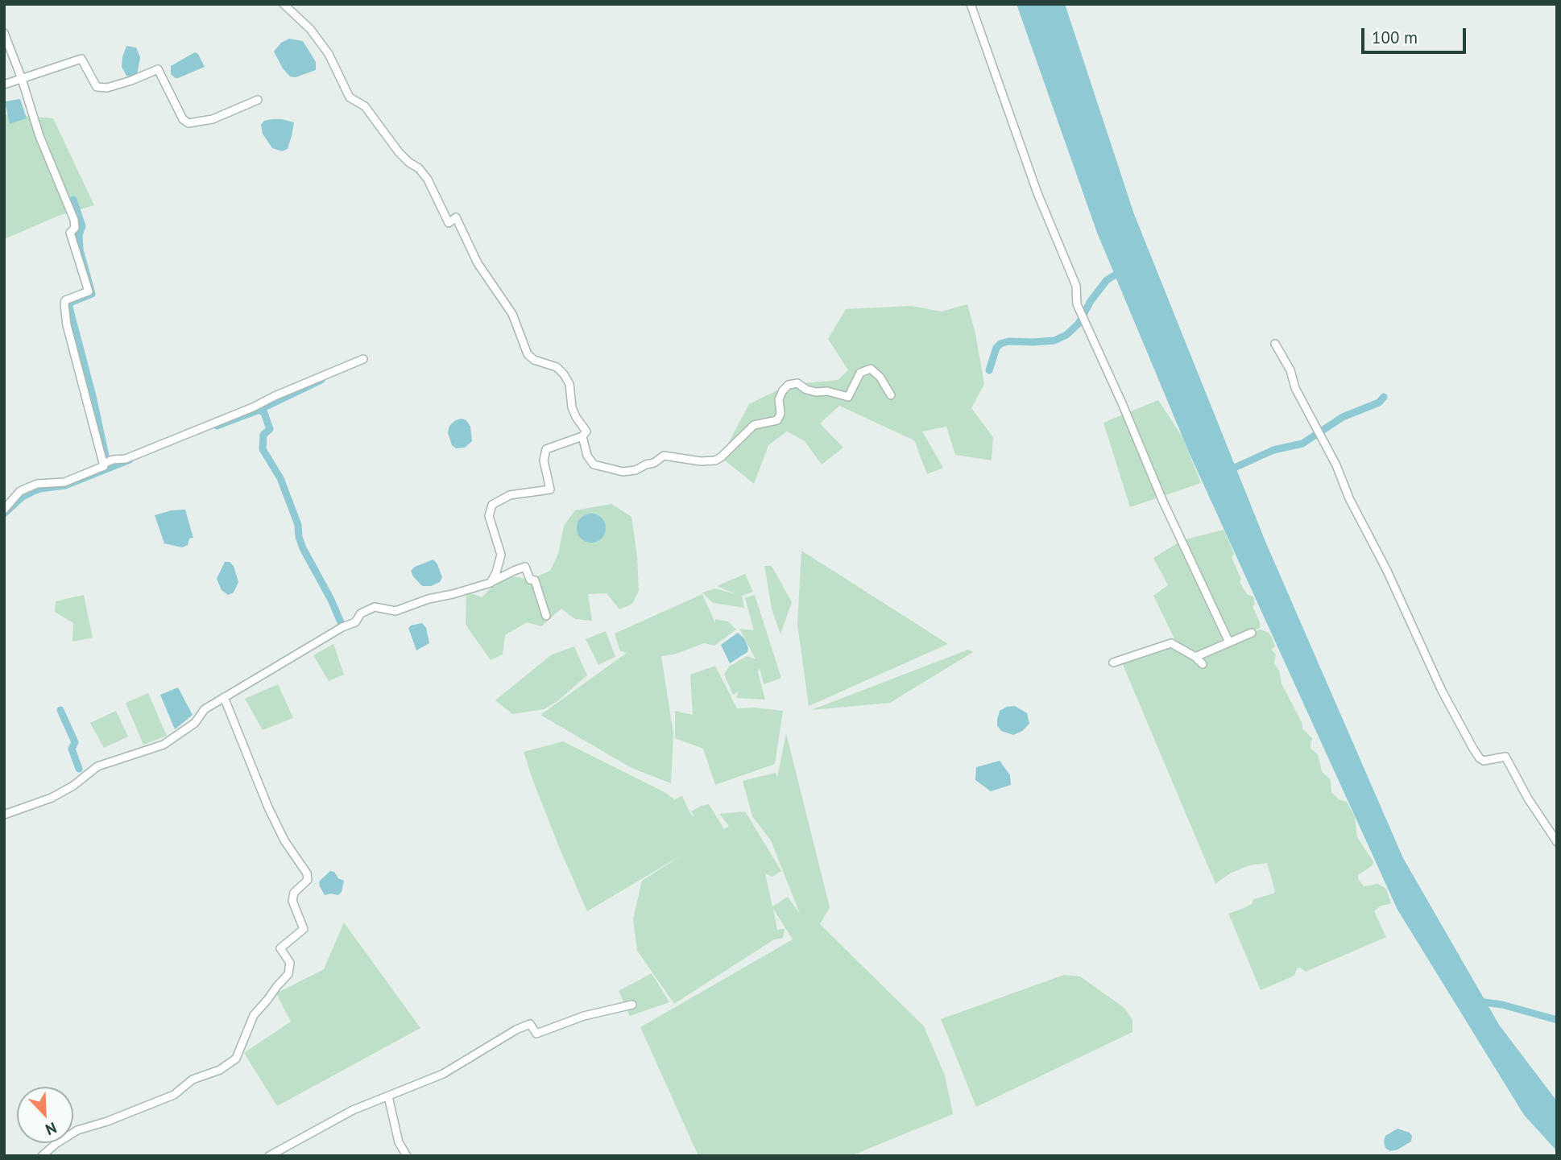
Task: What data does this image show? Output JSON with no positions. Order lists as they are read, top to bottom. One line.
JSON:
{"scale_bar":"100 m","north":"bottom right"}
